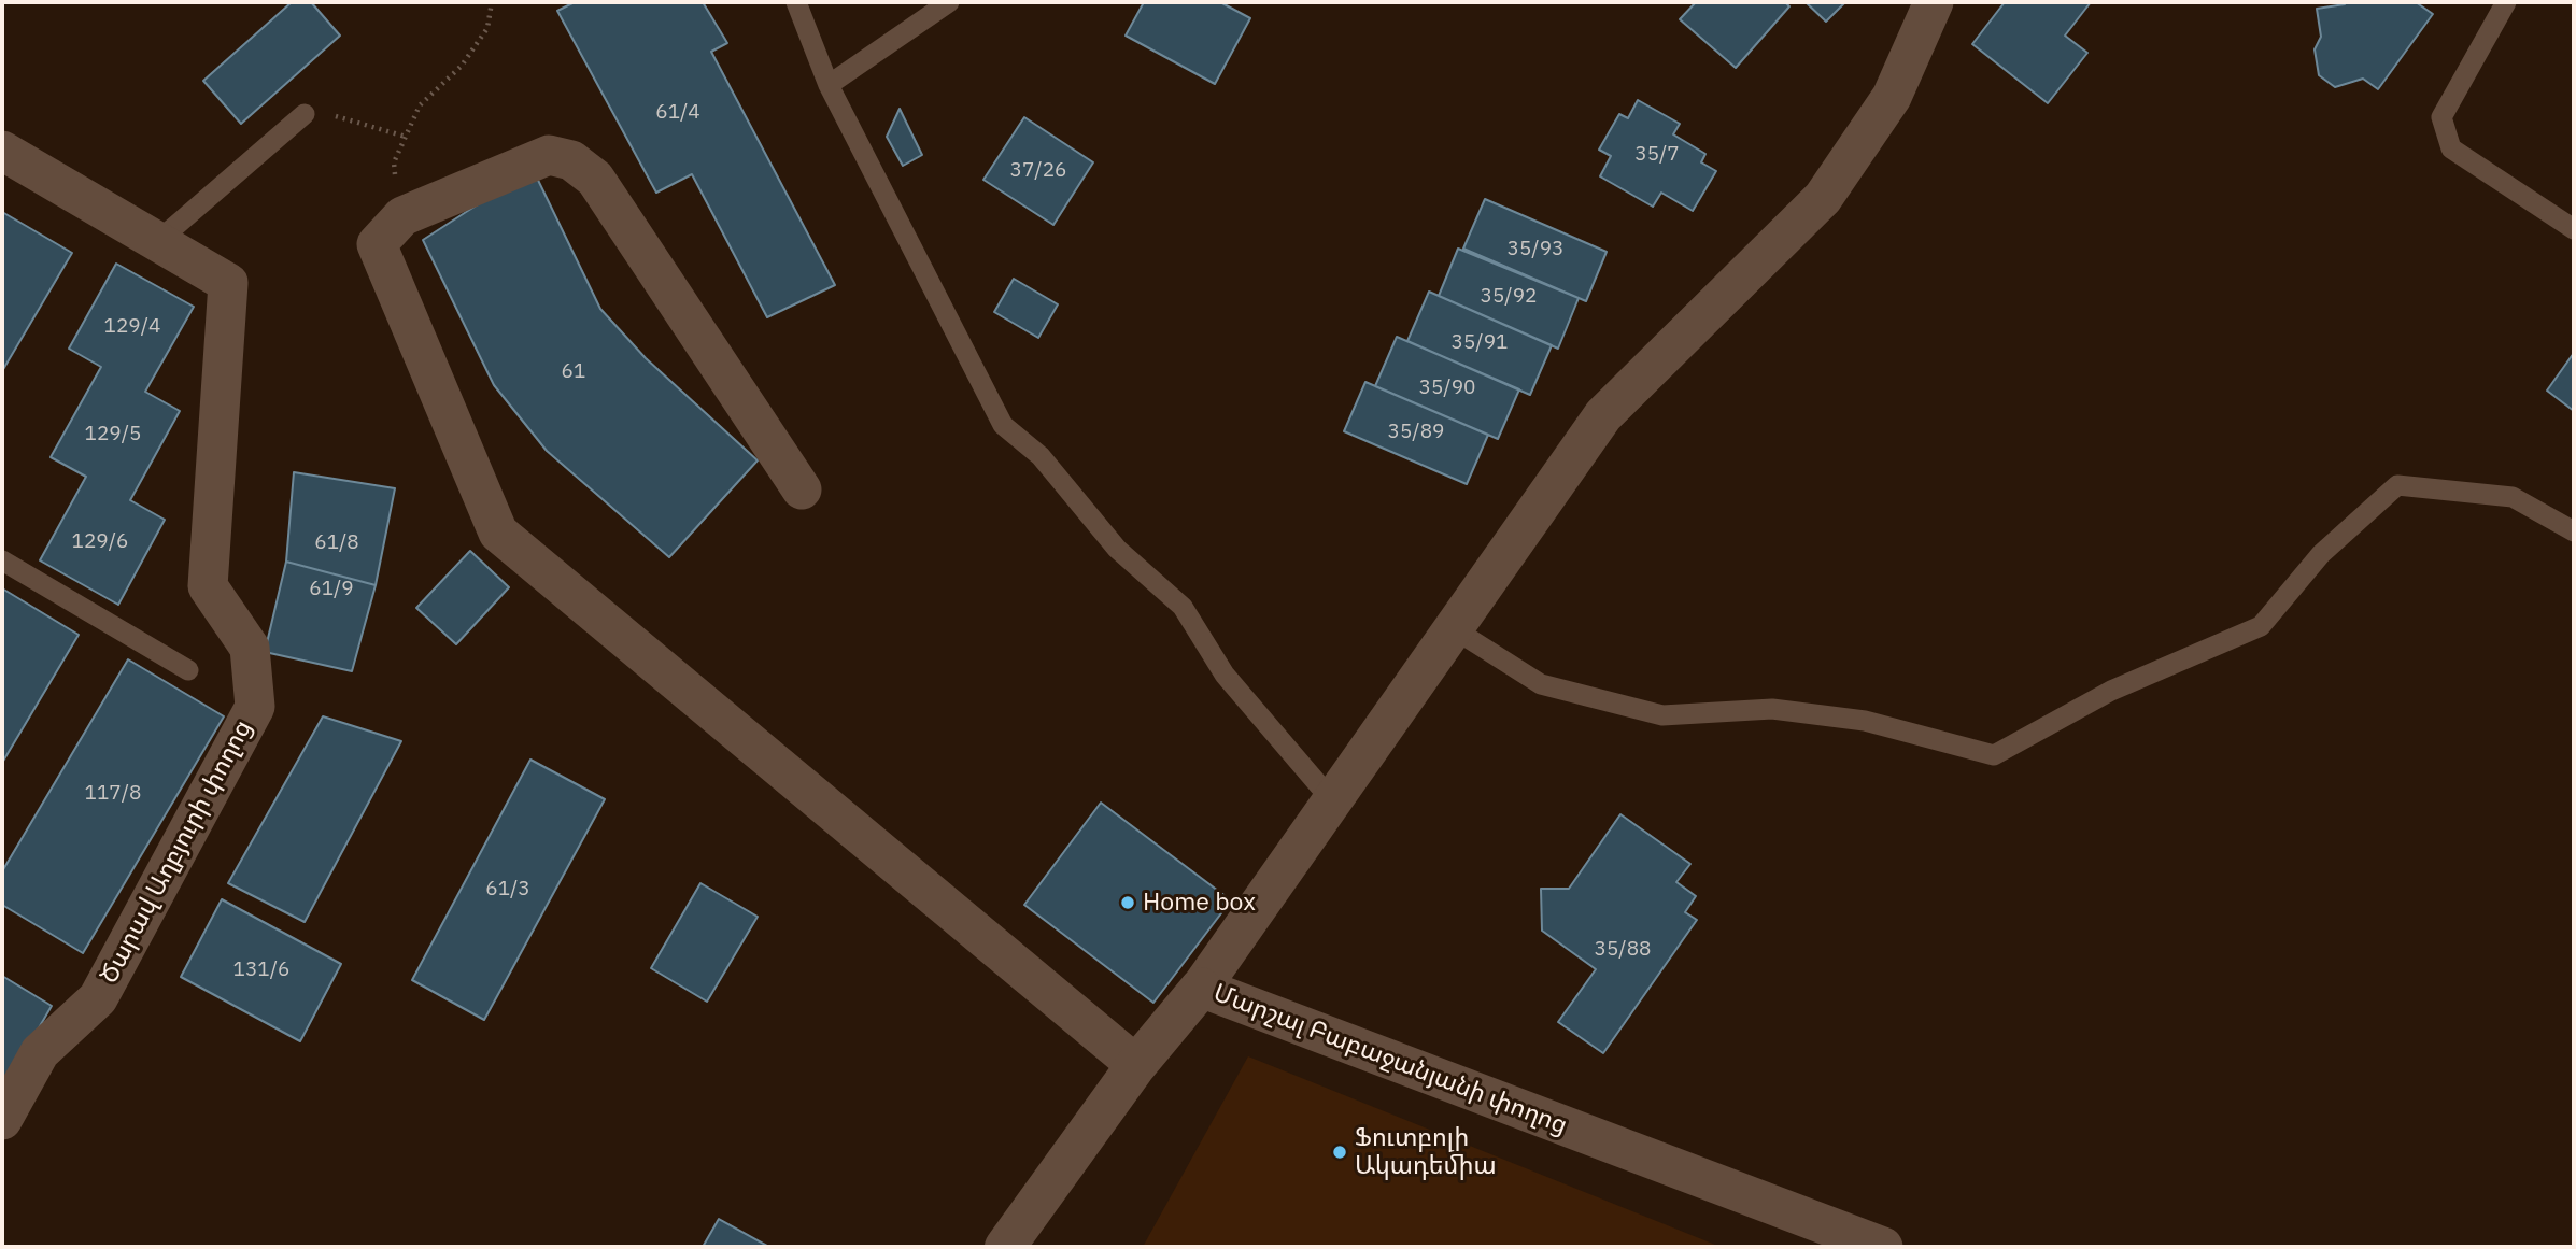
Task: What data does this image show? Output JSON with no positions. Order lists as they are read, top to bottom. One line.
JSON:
{"streets":{"street":["Ծարավ Աղբյուրի փողոց","Մարշալ Բաբաջանյանի փողոց"]},"places":["Home box","Ֆուտբոլի Ակադեմիա"],"house_numbers":["61/4","35/7","37/26","35/93","35/92","129/4","35/91","61","35/90","35/89","129/5","129/6","61/8","61/9","117/8","61/3","35/88","131/6"]}
